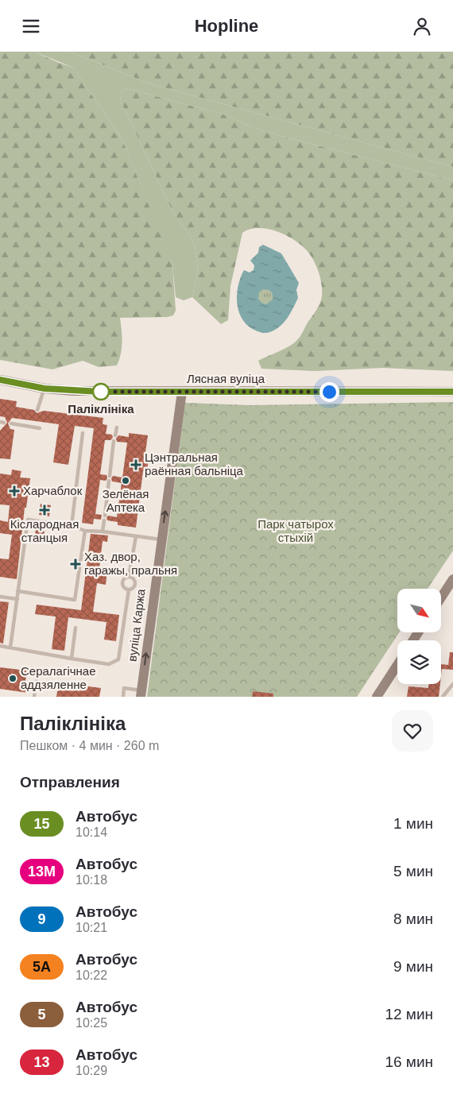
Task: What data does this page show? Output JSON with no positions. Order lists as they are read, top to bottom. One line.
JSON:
{"streets":{"main road":["Лясная вуліца","вуліца Каржа"]},"crossings":[["Лясная вуліца","вуліца Каржа"]],"one_way":["вуліца Каржа"],"parks":["Парк чатырох стыхій"],"places":{"other":["Паліклініка","Зелёная Аптека","Сералагічнае аддзяленне"],"health":["Цэнтральная раённая бальніца","Харчаблок","Кіслародная станцыя","Хаз. двор, гаражы, пральня"]},"lines":["bus line 15"],"north":"bottom right","page":{"header":"Hopline","heading":[["Паліклініка","Пешком · 4 мин · 260 m"],"Отправления"],"list":[{"mark":"15","name":"Автобус","note":"10:14","value":"1 мин"},{"mark":"13М","name":"Автобус","note":"10:18","value":"5 мин"},{"mark":"9","name":"Автобус","note":"10:21","value":"8 мин"},{"mark":"5А","name":"Автобус","note":"10:22","value":"9 мин"},{"mark":"5","name":"Автобус","note":"10:25","value":"12 мин"},{"mark":"13","name":"Автобус","note":"10:29","value":"16 мин"}]}}
